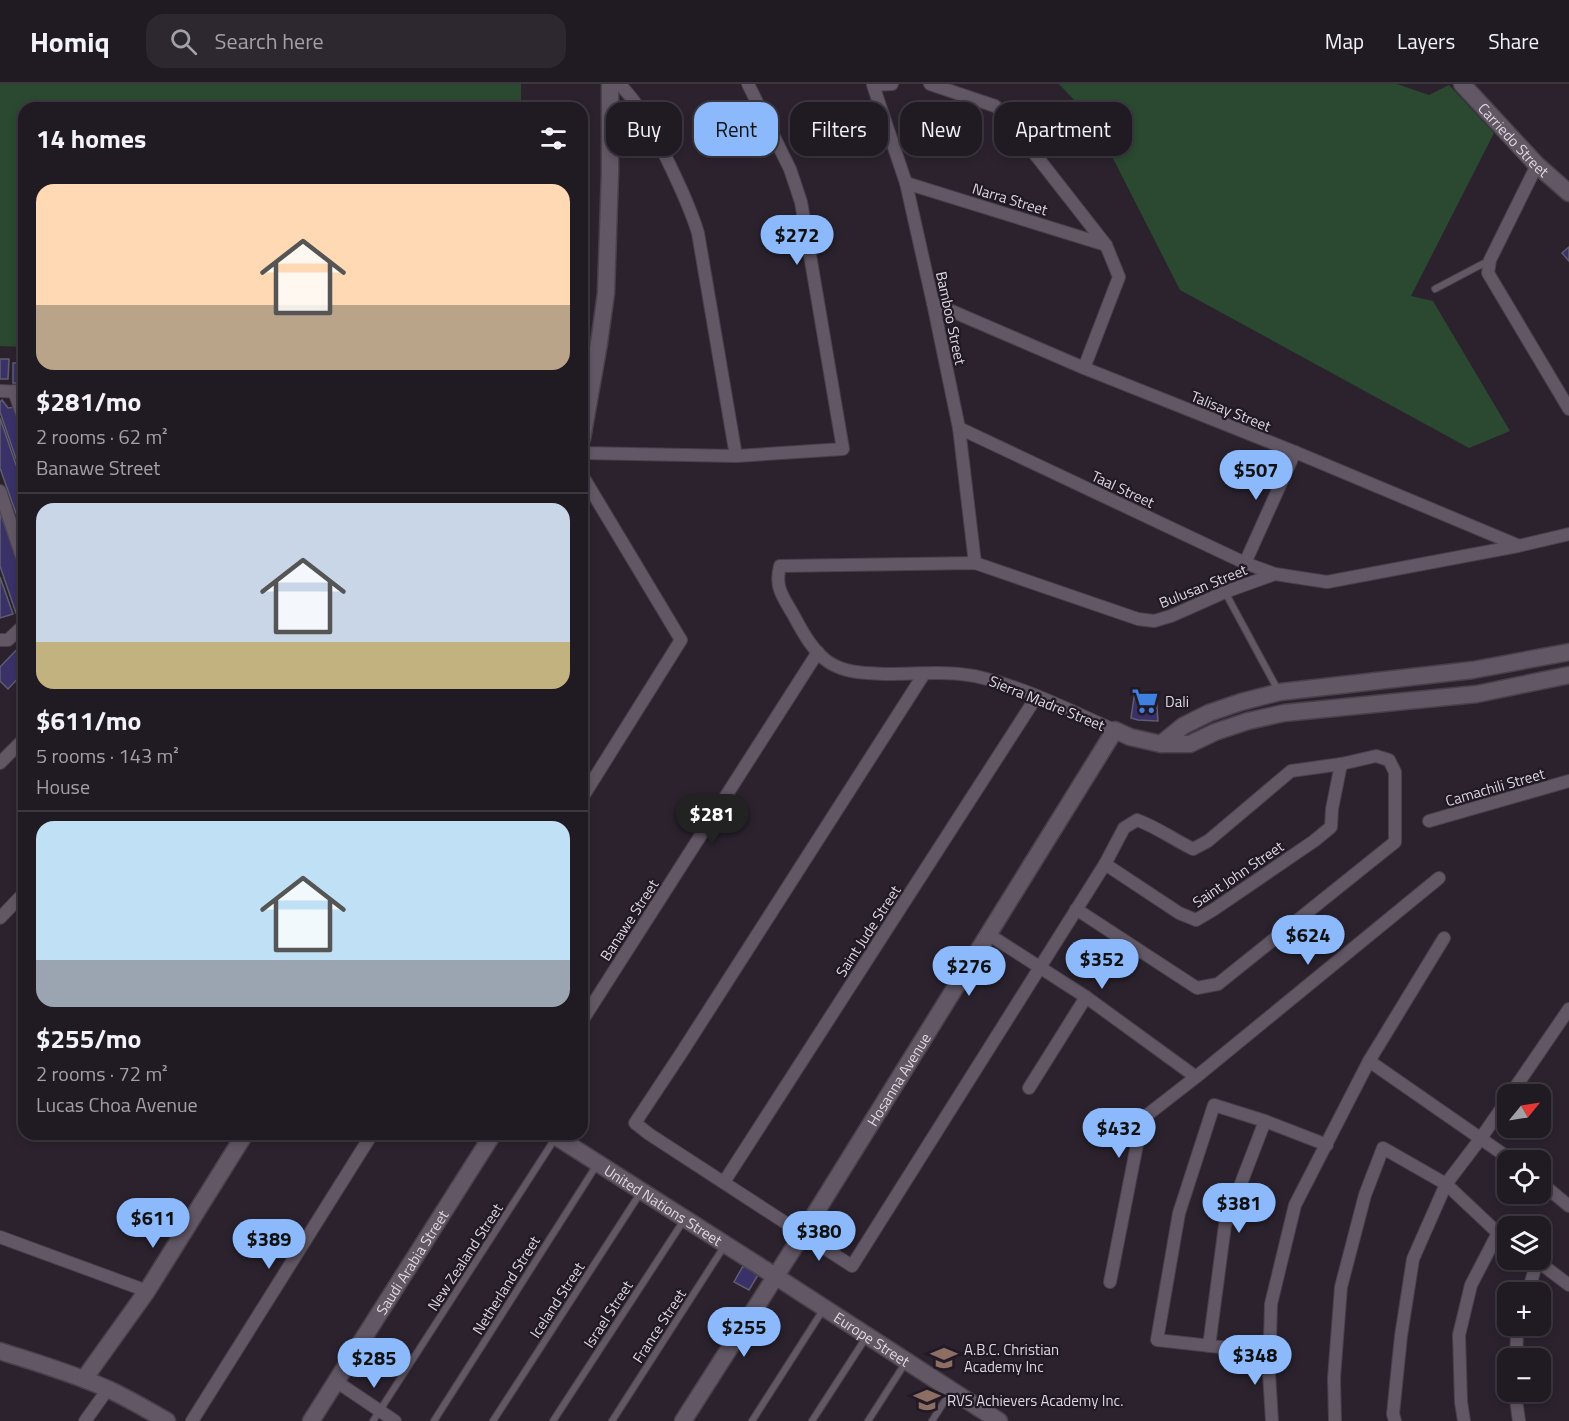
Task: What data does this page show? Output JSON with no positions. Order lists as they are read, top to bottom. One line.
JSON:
{"streets":{"main road":["Carriedo Street","Sierra Madre Street","Hosanna Avenue","United Nations Street","Saudi Arabia Street","Europe Street"],"street":["Narra Street","Bamboo Street","Talisay Street","Taal Street","Bulusan Street","Camachili Street","Saint John Street","Banawe Street","Saint Jude Street"],"lane":["New Zealand Street","Netherland Street","Iceland Street","Israel Street","France Street"]},"crossings":[["Narra Street","Bamboo Street"],["Bamboo Street","Talisay Street"],["Bamboo Street","Taal Street"],["Bamboo Street","Bulusan Street"],["Talisay Street","Bulusan Street"],["Taal Street","Bulusan Street"],["Bulusan Street","Sierra Madre Street"],["Sierra Madre Street","Banawe Street"],["Sierra Madre Street","Saint Jude Street"],["Sierra Madre Street","Hosanna Avenue"],["Hosanna Avenue","United Nations Street"],["Hosanna Avenue","Europe Street"],["United Nations Street","Netherland Street"],["United Nations Street","Iceland Street"],["United Nations Street","Israel Street"],["United Nations Street","France Street"],["United Nations Street","Europe Street"]],"places":{"supermarket":["Dali"],"school or university":["A.B.C. Christian Academy Inc","RVS Achievers Academy Inc."]},"north":"top right","page":{"header":"Homiq","search":"Search here","nav":["Map","Layers","Share"],"chip":["Buy","Rent","Filters","New","Apartment"],"heading":"14 homes","list":[{"name":"$281/mo","note":"2 rooms · 62 m² · Banawe Street"},{"name":"$611/mo","note":"5 rooms · 143 m² · House"},{"name":"$255/mo","note":"2 rooms · 72 m² · Lucas Choa Avenue"}],"price":["$272","$507","$281","$624","$352","$276","$432","$381","$611","$380","$389","$255","$348","$285"],"map_buttons":["+","−"]}}
